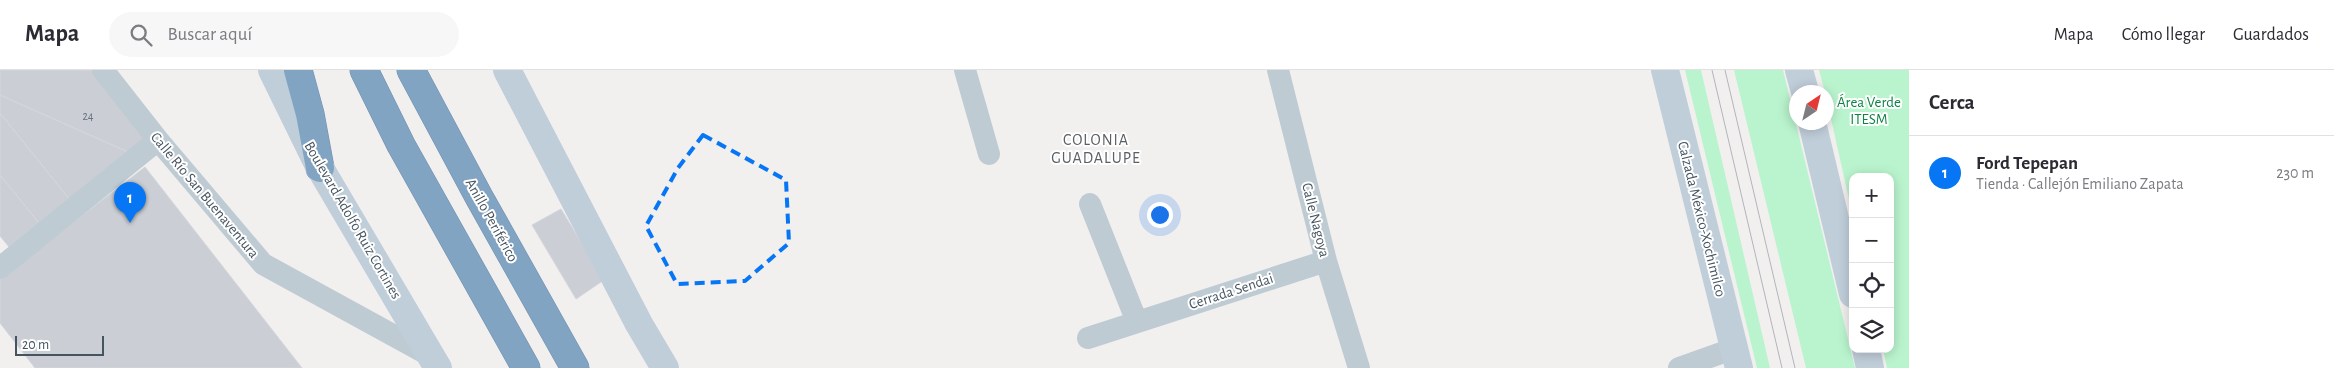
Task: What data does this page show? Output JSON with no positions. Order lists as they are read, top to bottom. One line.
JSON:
{"streets":{"highway":["Anillo Periférico"],"main road":["Calzada México-Xochimilco","Boulevard Adolfo Ruiz Cortines"],"street":["Calle Río San Buenaventura","Calle Nagoya","Cerrada Sendai"]},"crossings":[["Calle Río San Buenaventura","Boulevard Adolfo Ruiz Cortines"],["Calle Nagoya","Cerrada Sendai"]],"districts":["COLONIA GUADALUPE"],"parks":["Área Verde ITESM"],"house_numbers":["24"],"scale_bar":"20 m","north":"top right","page":{"header":"Mapa","search":"Buscar aquí","nav":["Mapa","Cómo llegar","Guardados"],"heading":"Cerca","list":[{"mark":"1","name":"Ford Tepepan","note":"Tienda · Callejón Emiliano Zapata","value":"230 m"}],"map_buttons":["+","−"],"pins":"1","scale":"20 m"}}
